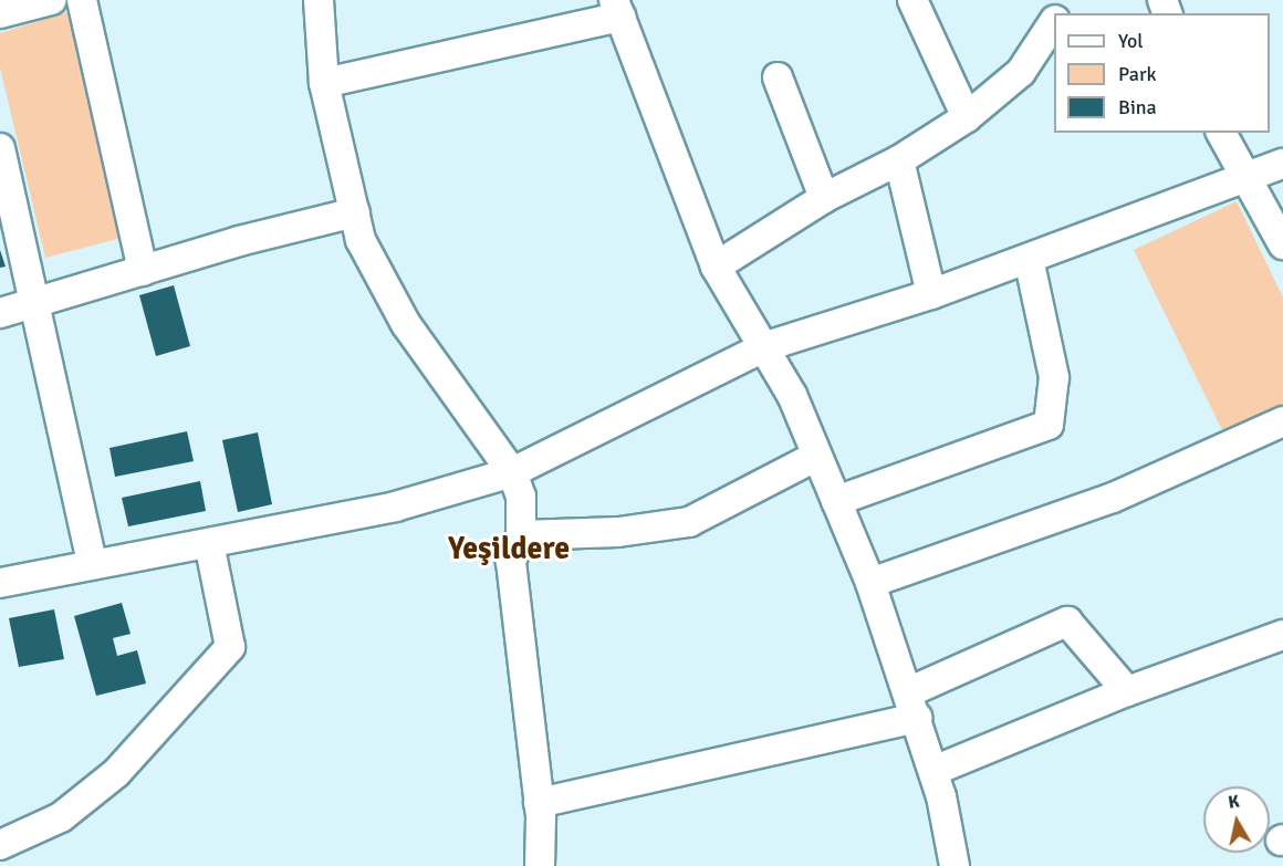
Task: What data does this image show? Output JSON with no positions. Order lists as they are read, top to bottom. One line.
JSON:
{"districts":["Yeşildere"],"legend":["Yol","Park","Bina"],"north":"top"}
